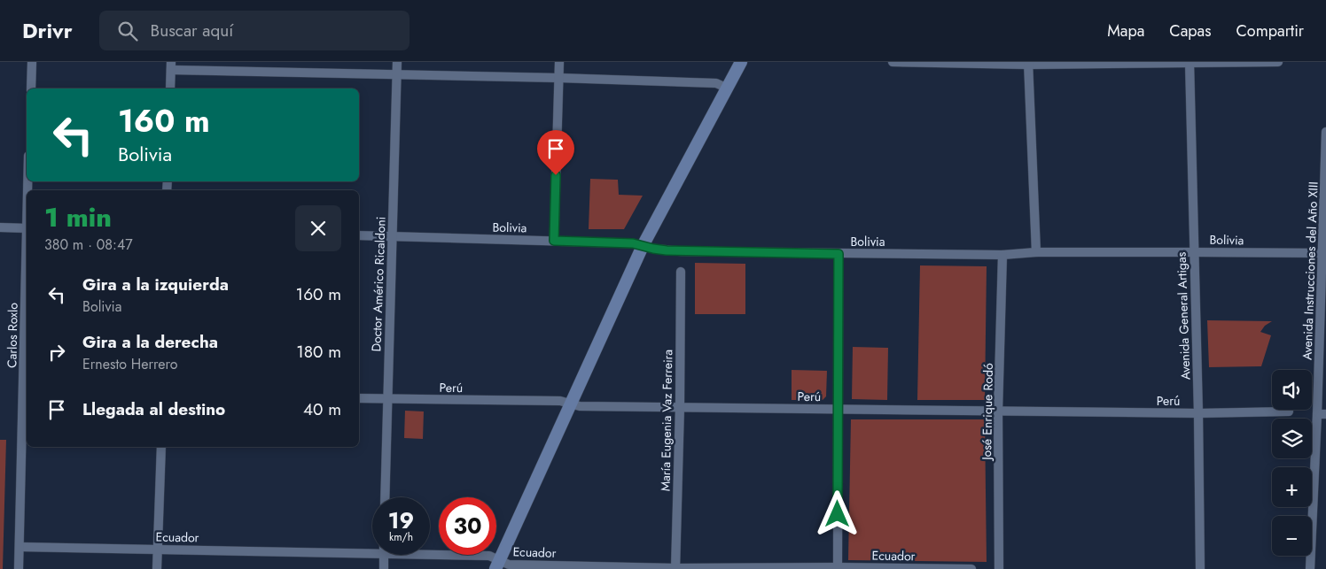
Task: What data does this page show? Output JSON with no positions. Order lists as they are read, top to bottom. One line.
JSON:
{"streets":{"street":["Bolivia","Avenida Instrucciones del Año XIII","Doctor Américo Ricaldoni","Avenida General Artigas","Carlos Roxlo","Perú","José Enrique Rodó","María Eugenia Vaz Ferreira","Ecuador"]},"crossings":[["Bolivia","Avenida Instrucciones del Año XIII"],["Bolivia","Doctor Américo Ricaldoni"],["Bolivia","Avenida General Artigas"],["Bolivia","José Enrique Rodó"],["Doctor Américo Ricaldoni","Perú"],["Avenida General Artigas","Perú"],["Carlos Roxlo","Ecuador"],["Perú","José Enrique Rodó"],["Perú","María Eugenia Vaz Ferreira"],["María Eugenia Vaz Ferreira","Ecuador"]],"page":{"header":"Drivr","search":"Buscar aquí","nav":["Mapa","Capas","Compartir"],"turn":["160 m","Bolivia"],"heading":["1 min","380 m · 08:47"],"list":[{"name":"Gira a la izquierda","note":"Bolivia","value":"160 m"},{"name":"Gira a la derecha","note":"Ernesto Herrero","value":"180 m"},{"name":"Llegada al destino","value":"40 m"}],"map_buttons":["+","−"],"speed":"19 km/h","limit":"30"}}
